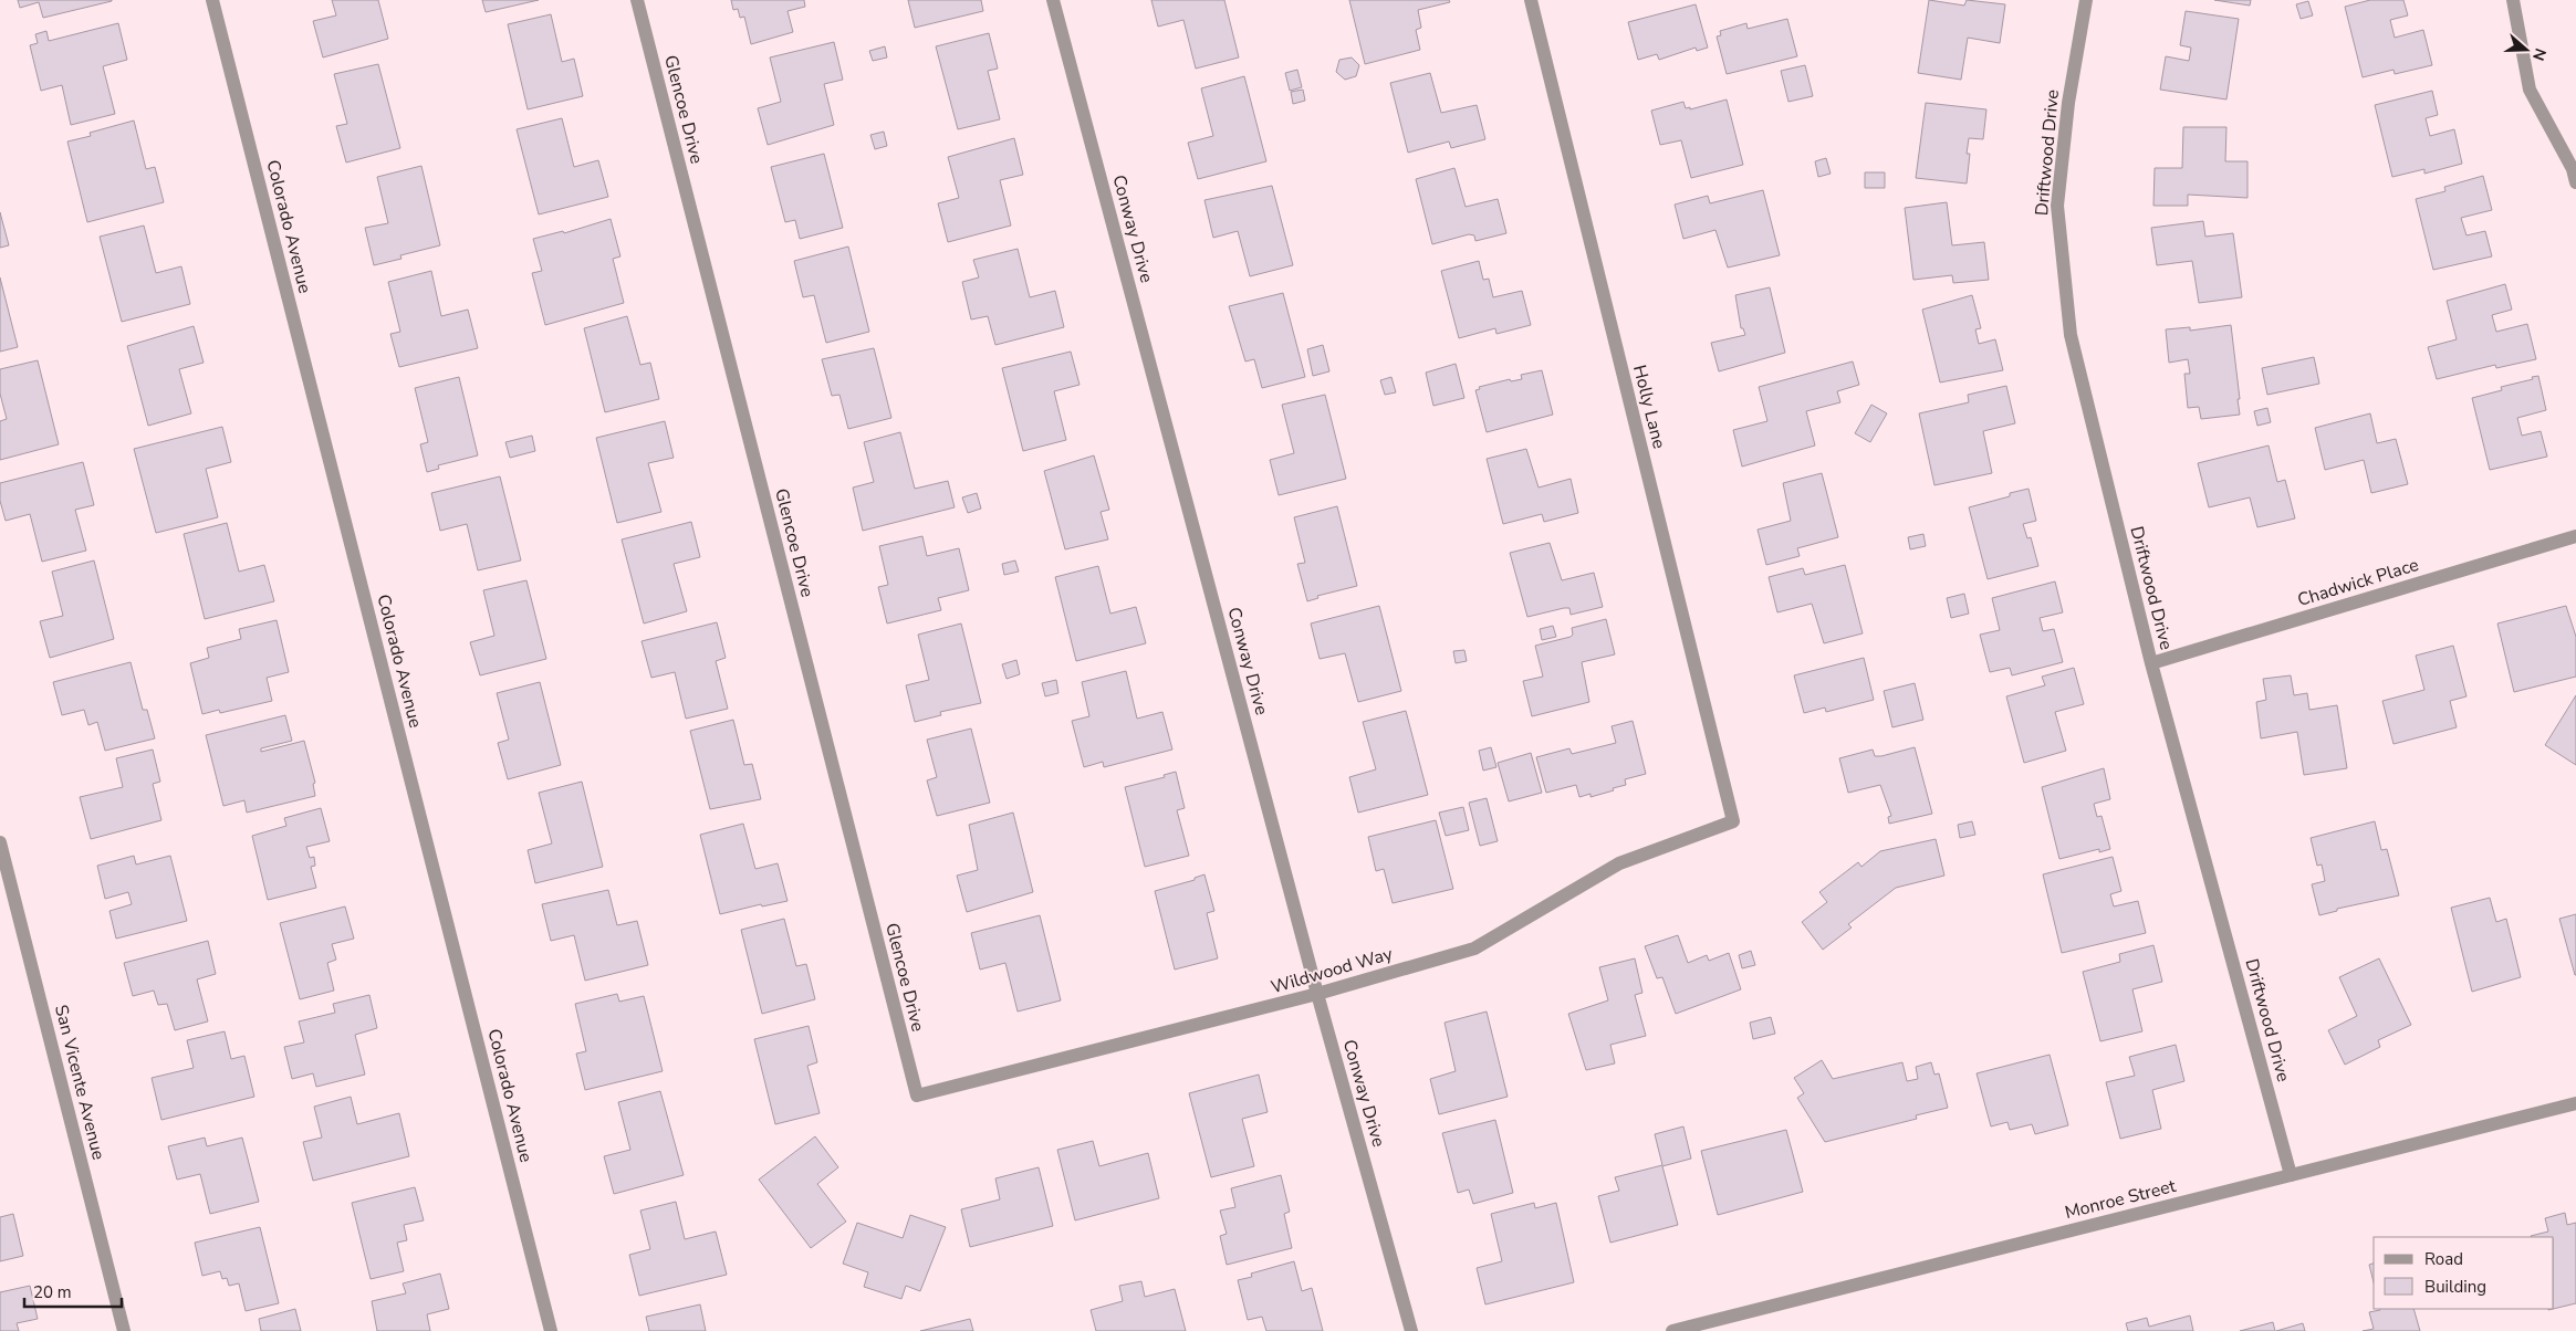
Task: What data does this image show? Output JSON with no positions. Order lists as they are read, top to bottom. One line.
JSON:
{"streets":{"street":["Glencoe Drive","Driftwood Drive","Colorado Avenue","Conway Drive","Holly Lane","Chadwick Place","Wildwood Way","San Vicente Avenue","Monroe Street"]},"crossings":[["Glencoe Drive","Wildwood Way"],["Driftwood Drive","Chadwick Place"],["Driftwood Drive","Monroe Street"],["Conway Drive","Wildwood Way"],["Holly Lane","Wildwood Way"]],"legend":["Road","Building"],"scale_bar":"20 m","north":"right"}
